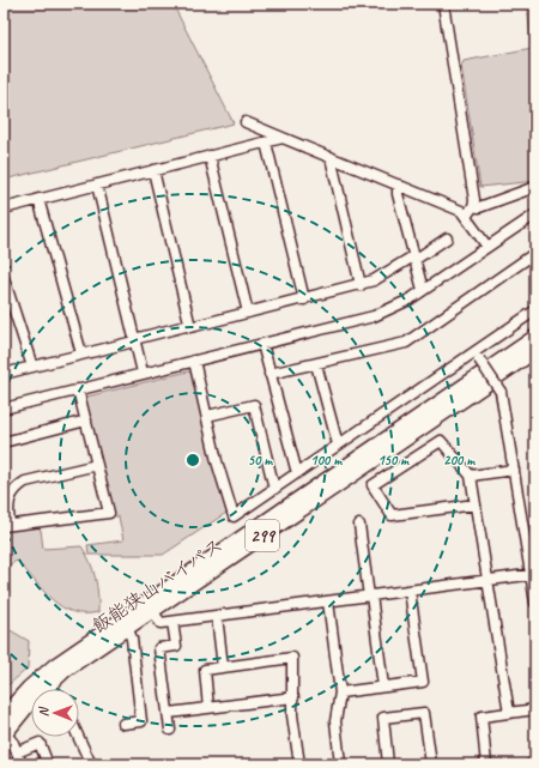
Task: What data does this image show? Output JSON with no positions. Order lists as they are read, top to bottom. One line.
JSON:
{"streets":{"highway":["299","飯能狭山バイパス"]},"north":"left","rings":["50 m","100 m","150 m","200 m"]}
